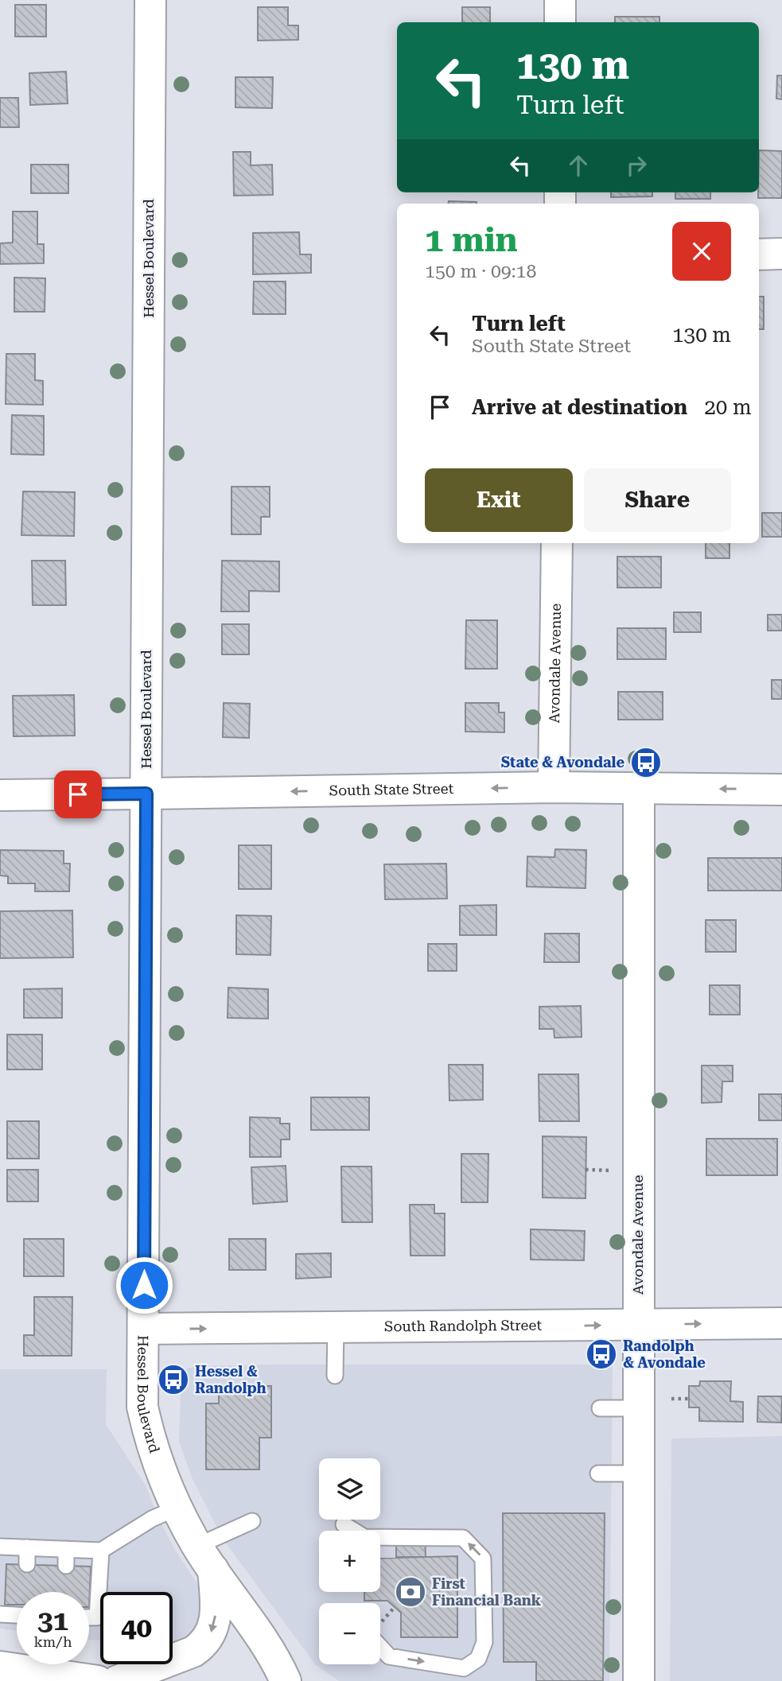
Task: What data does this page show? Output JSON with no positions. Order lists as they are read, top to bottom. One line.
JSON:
{"streets":{"street":["Hessel Boulevard","Avondale Avenue","South State Street","South Randolph Street"]},"crossings":[["Hessel Boulevard","South State Street"],["Hessel Boulevard","South Randolph Street"],["Avondale Avenue","South State Street"],["Avondale Avenue","South Randolph Street"]],"one_way":["South State Street","South Randolph Street"],"places":{"bus stop":["State & Avondale","Randolph & Avondale","Hessel & Randolph"],"bank":["First Financial Bank"]},"page":{"turn":["130 m","Turn left"],"heading":["1 min","150 m · 09:18"],"list":[{"name":"Turn left","note":"South State Street","value":"130 m"},{"name":"Arrive at destination","value":"20 m"}],"buttons":["Exit","Share"],"map_buttons":["+","−"],"speed":"31 km/h","limit":"40"}}
